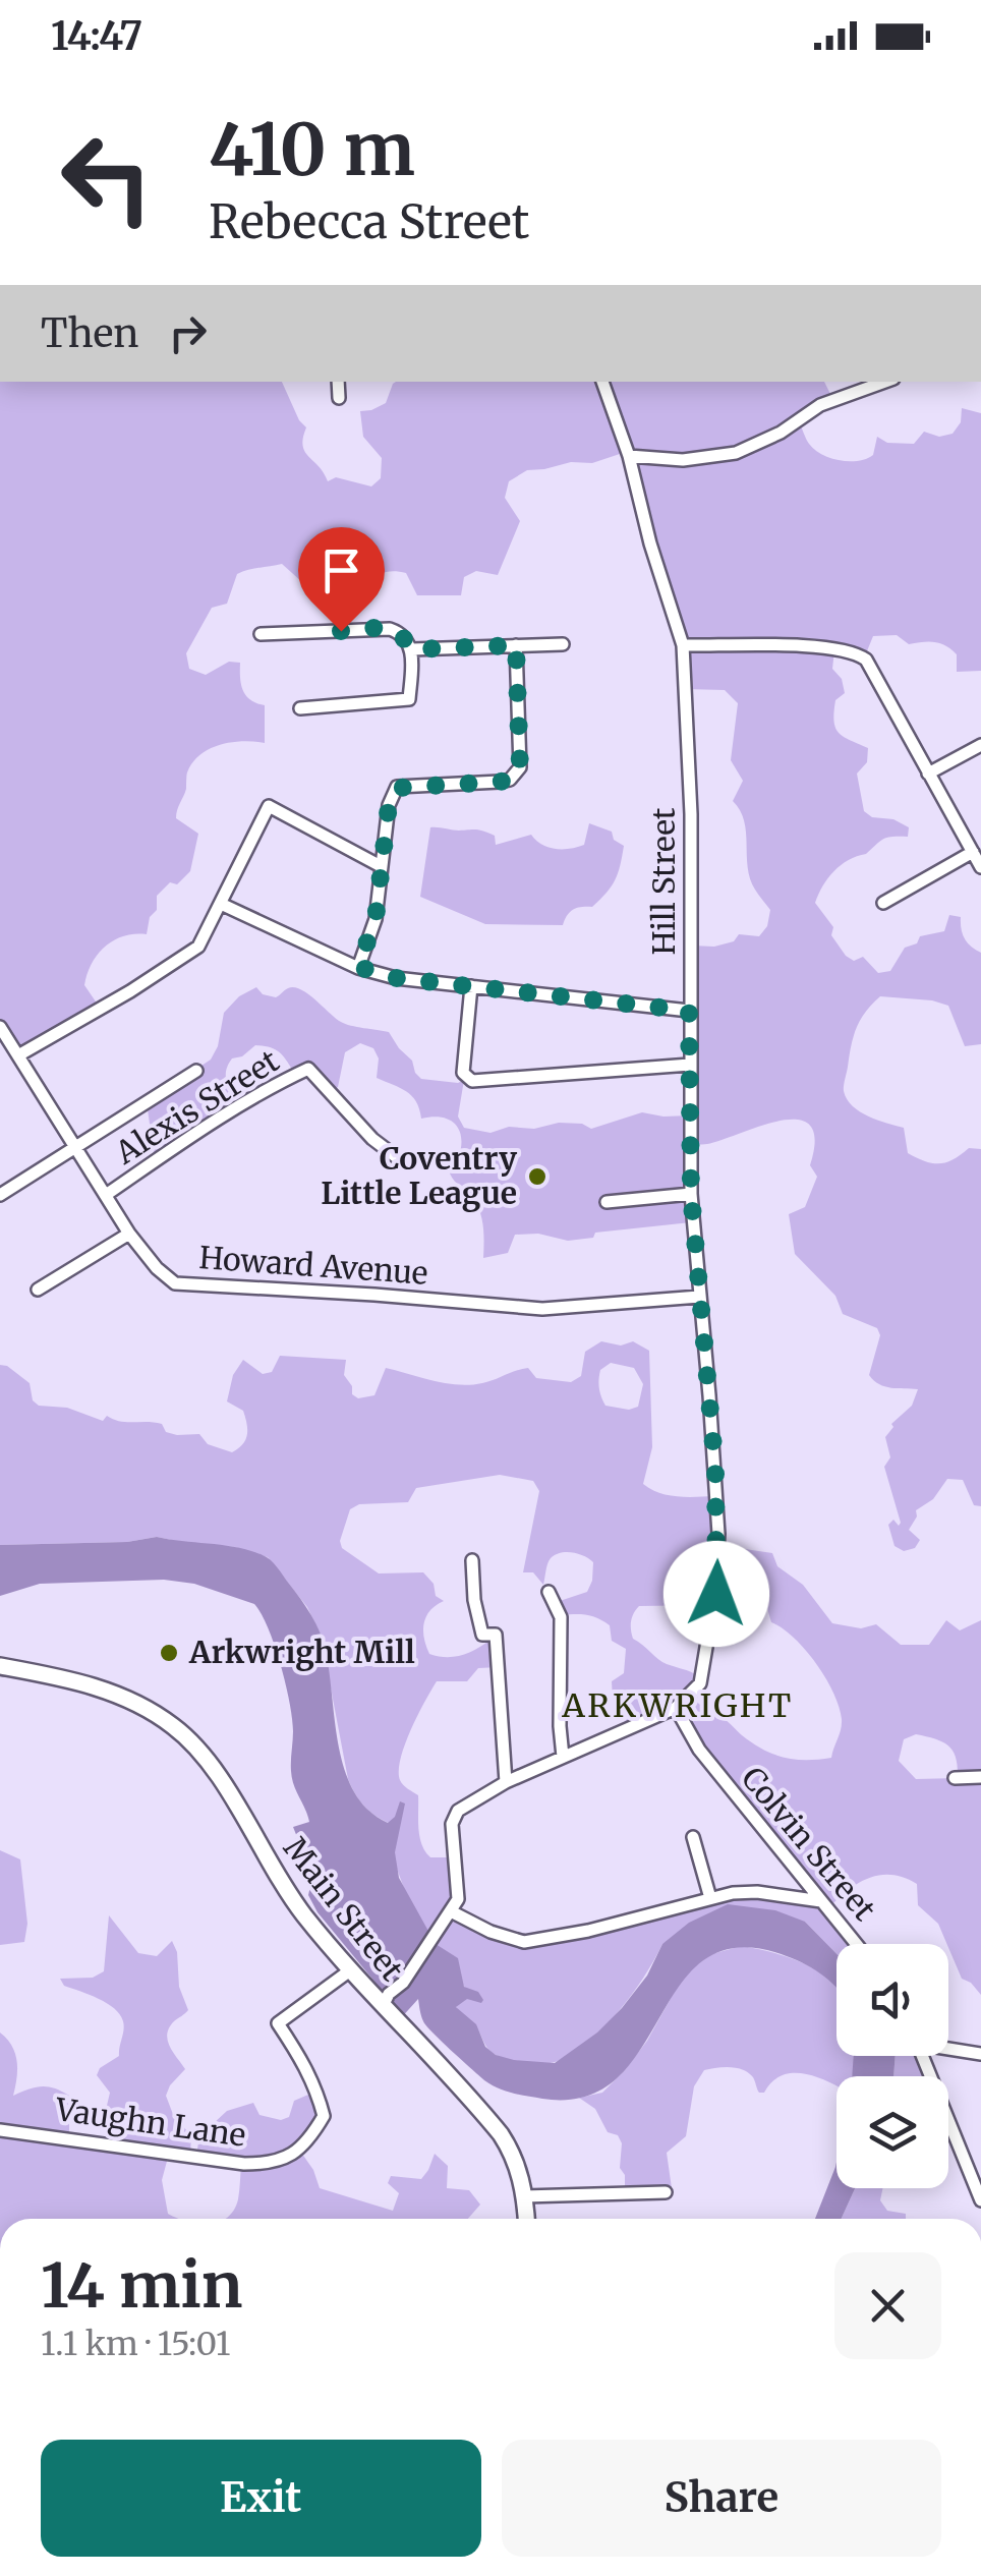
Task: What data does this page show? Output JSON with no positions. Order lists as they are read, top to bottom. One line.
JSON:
{"streets":{"main road":["Main Street"],"street":["Hill Street","Alexis Street","Howard Avenue","Colvin Street","Vaughn Lane"]},"crossings":[["Hill Street","Howard Avenue"],["Hill Street","Colvin Street"],["Alexis Street","Howard Avenue"],["Main Street","Vaughn Lane"]],"districts":["ARKWRIGHT"],"places":["Coventry Little League","Arkwright Mill"],"page":{"status":"14:47","turn":["410 m","Rebecca Street"],"then":"Then","heading":["14 min","1.1 km · 15:01"],"buttons":["Exit","Share"]}}
